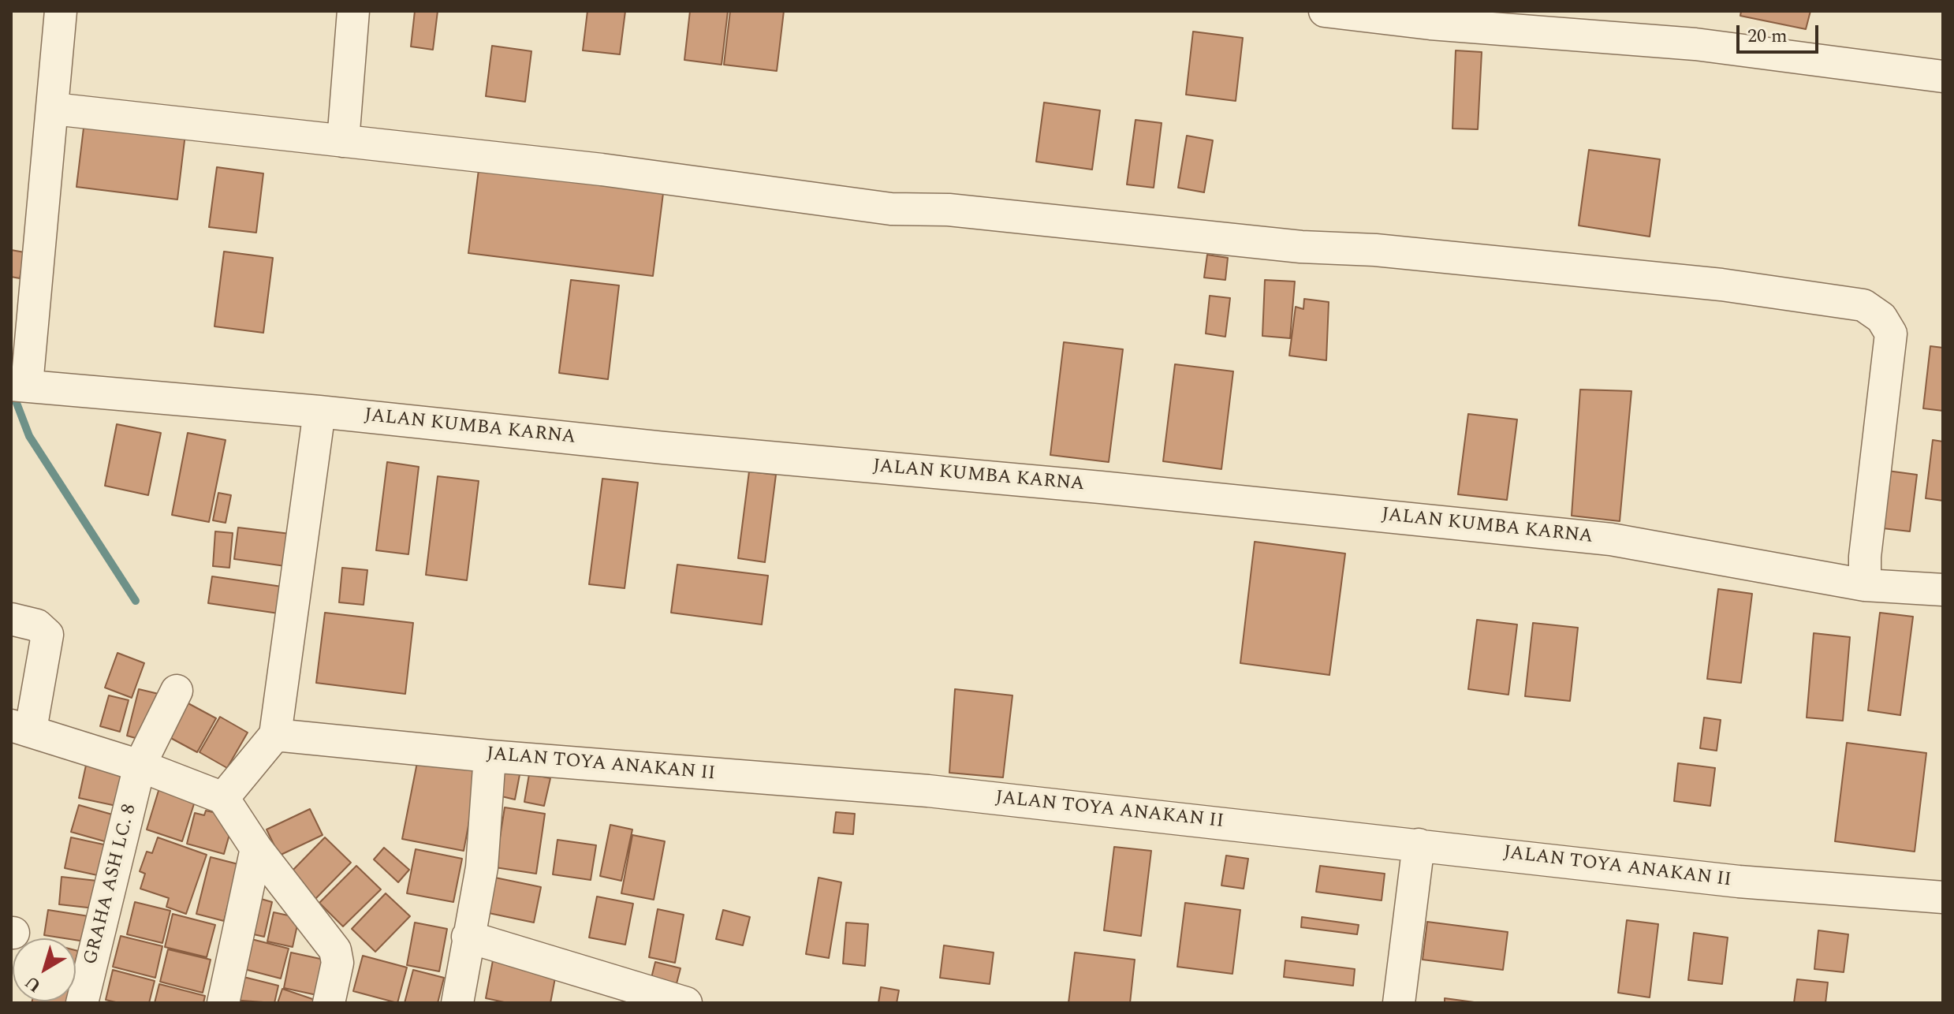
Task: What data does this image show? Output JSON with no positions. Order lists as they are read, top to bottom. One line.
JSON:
{"streets":{"street":["JALAN KUMBA KARNA","JALAN TOYA ANAKAN II","GRAHA ASH LC. 8"]},"scale_bar":"20 m","north":"bottom left"}
